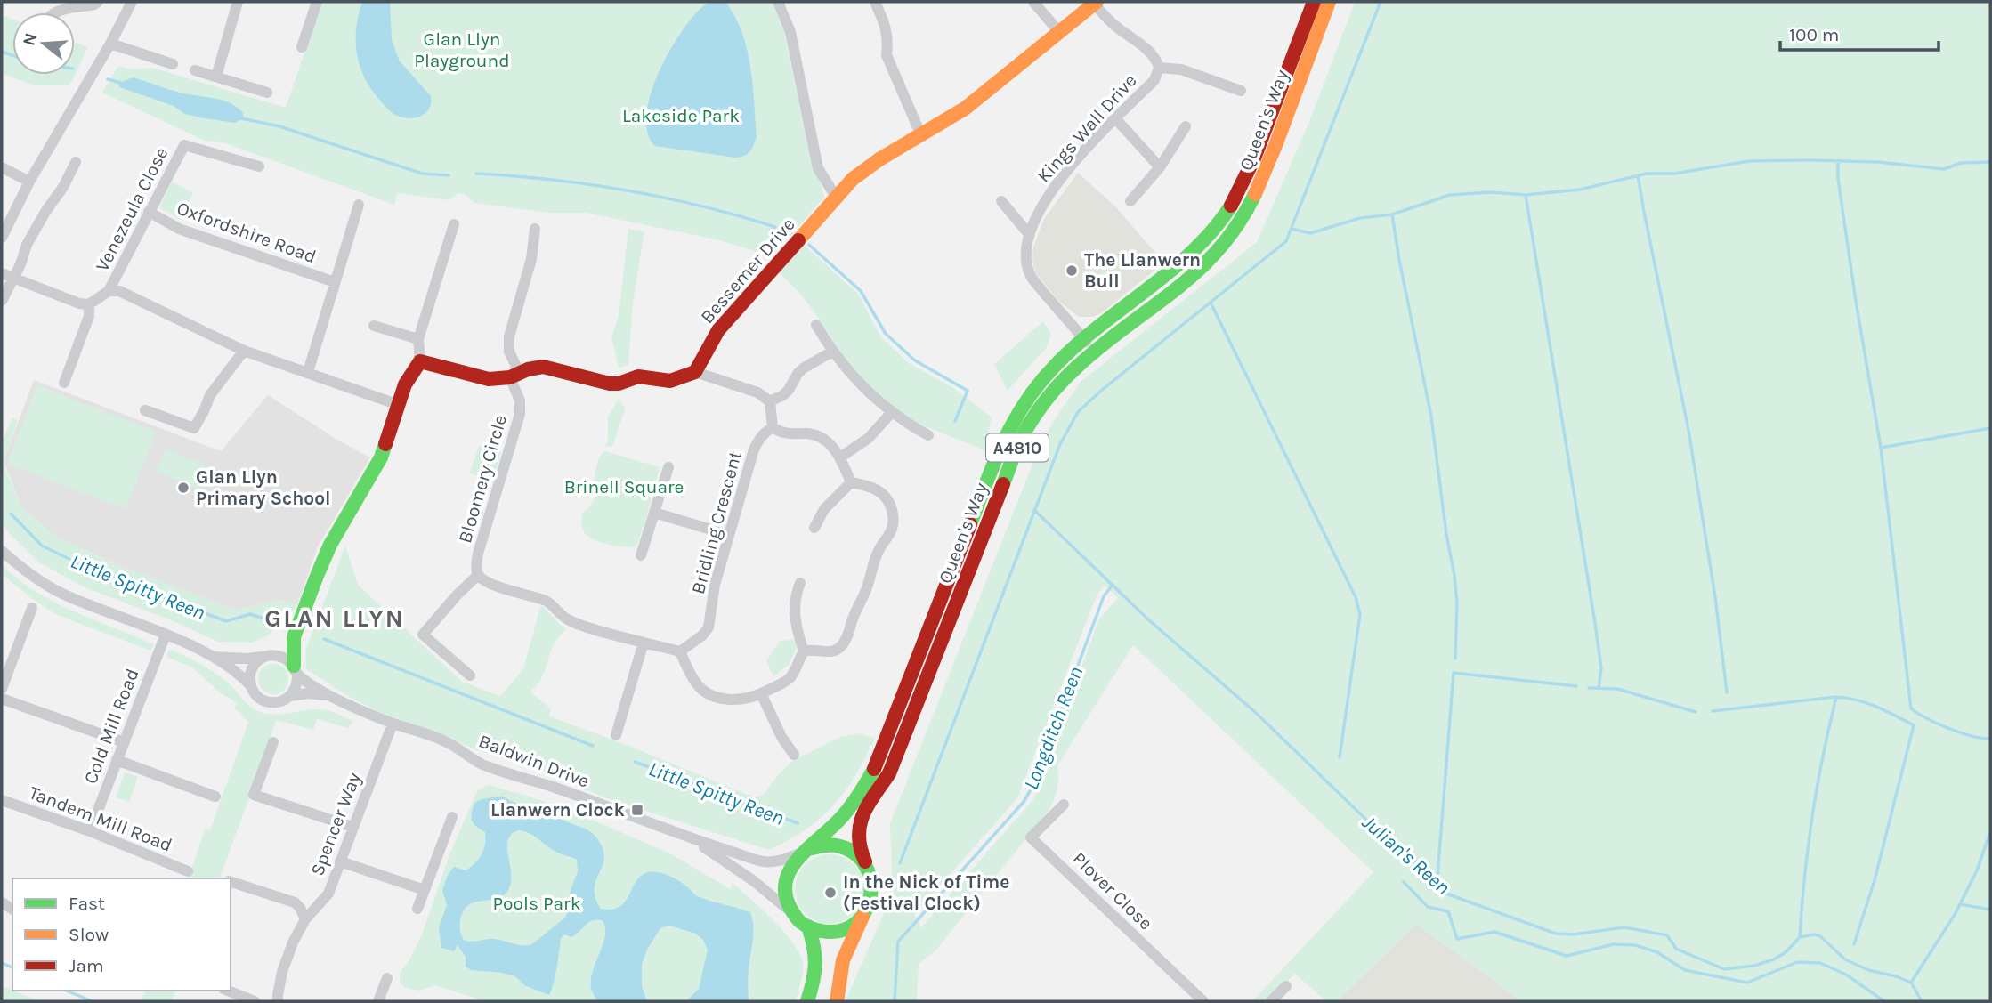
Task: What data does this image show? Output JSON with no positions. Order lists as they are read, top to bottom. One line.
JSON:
{"streets":{"main road":["Queen's Way","Bessemer Drive","A4810"],"street":["Kings Wall Drive","Venezeula Close","Oxfordshire Road","Bloomery Circle","Bridling Crescent","Cold Mill Road","Baldwin Drive","Tandem Mill Road","Spencer Way","Plover Close"]},"crossings":[["Queen's Way","Kings Wall Drive"],["Kings Wall Drive","Bessemer Drive"],["Venezeula Close","Oxfordshire Road"],["Cold Mill Road","Tandem Mill Road"],["Baldwin Drive","Spencer Way"]],"districts":["GLAN LLYN"],"water":["Little Spitty Reen","Longditch Reen","Julian's Reen"],"parks":["Glan Llyn Playground","Lakeside Park","Brinell Square","Pools Park"],"places":{"other":["The Llanwern Bull","Glan Llyn Primary School","In the Nick of Time (Festival Clock)"],"transit":["Llanwern Clock"]},"legend":["Fast","Slow","Jam"],"scale_bar":"100 m","north":"left"}
